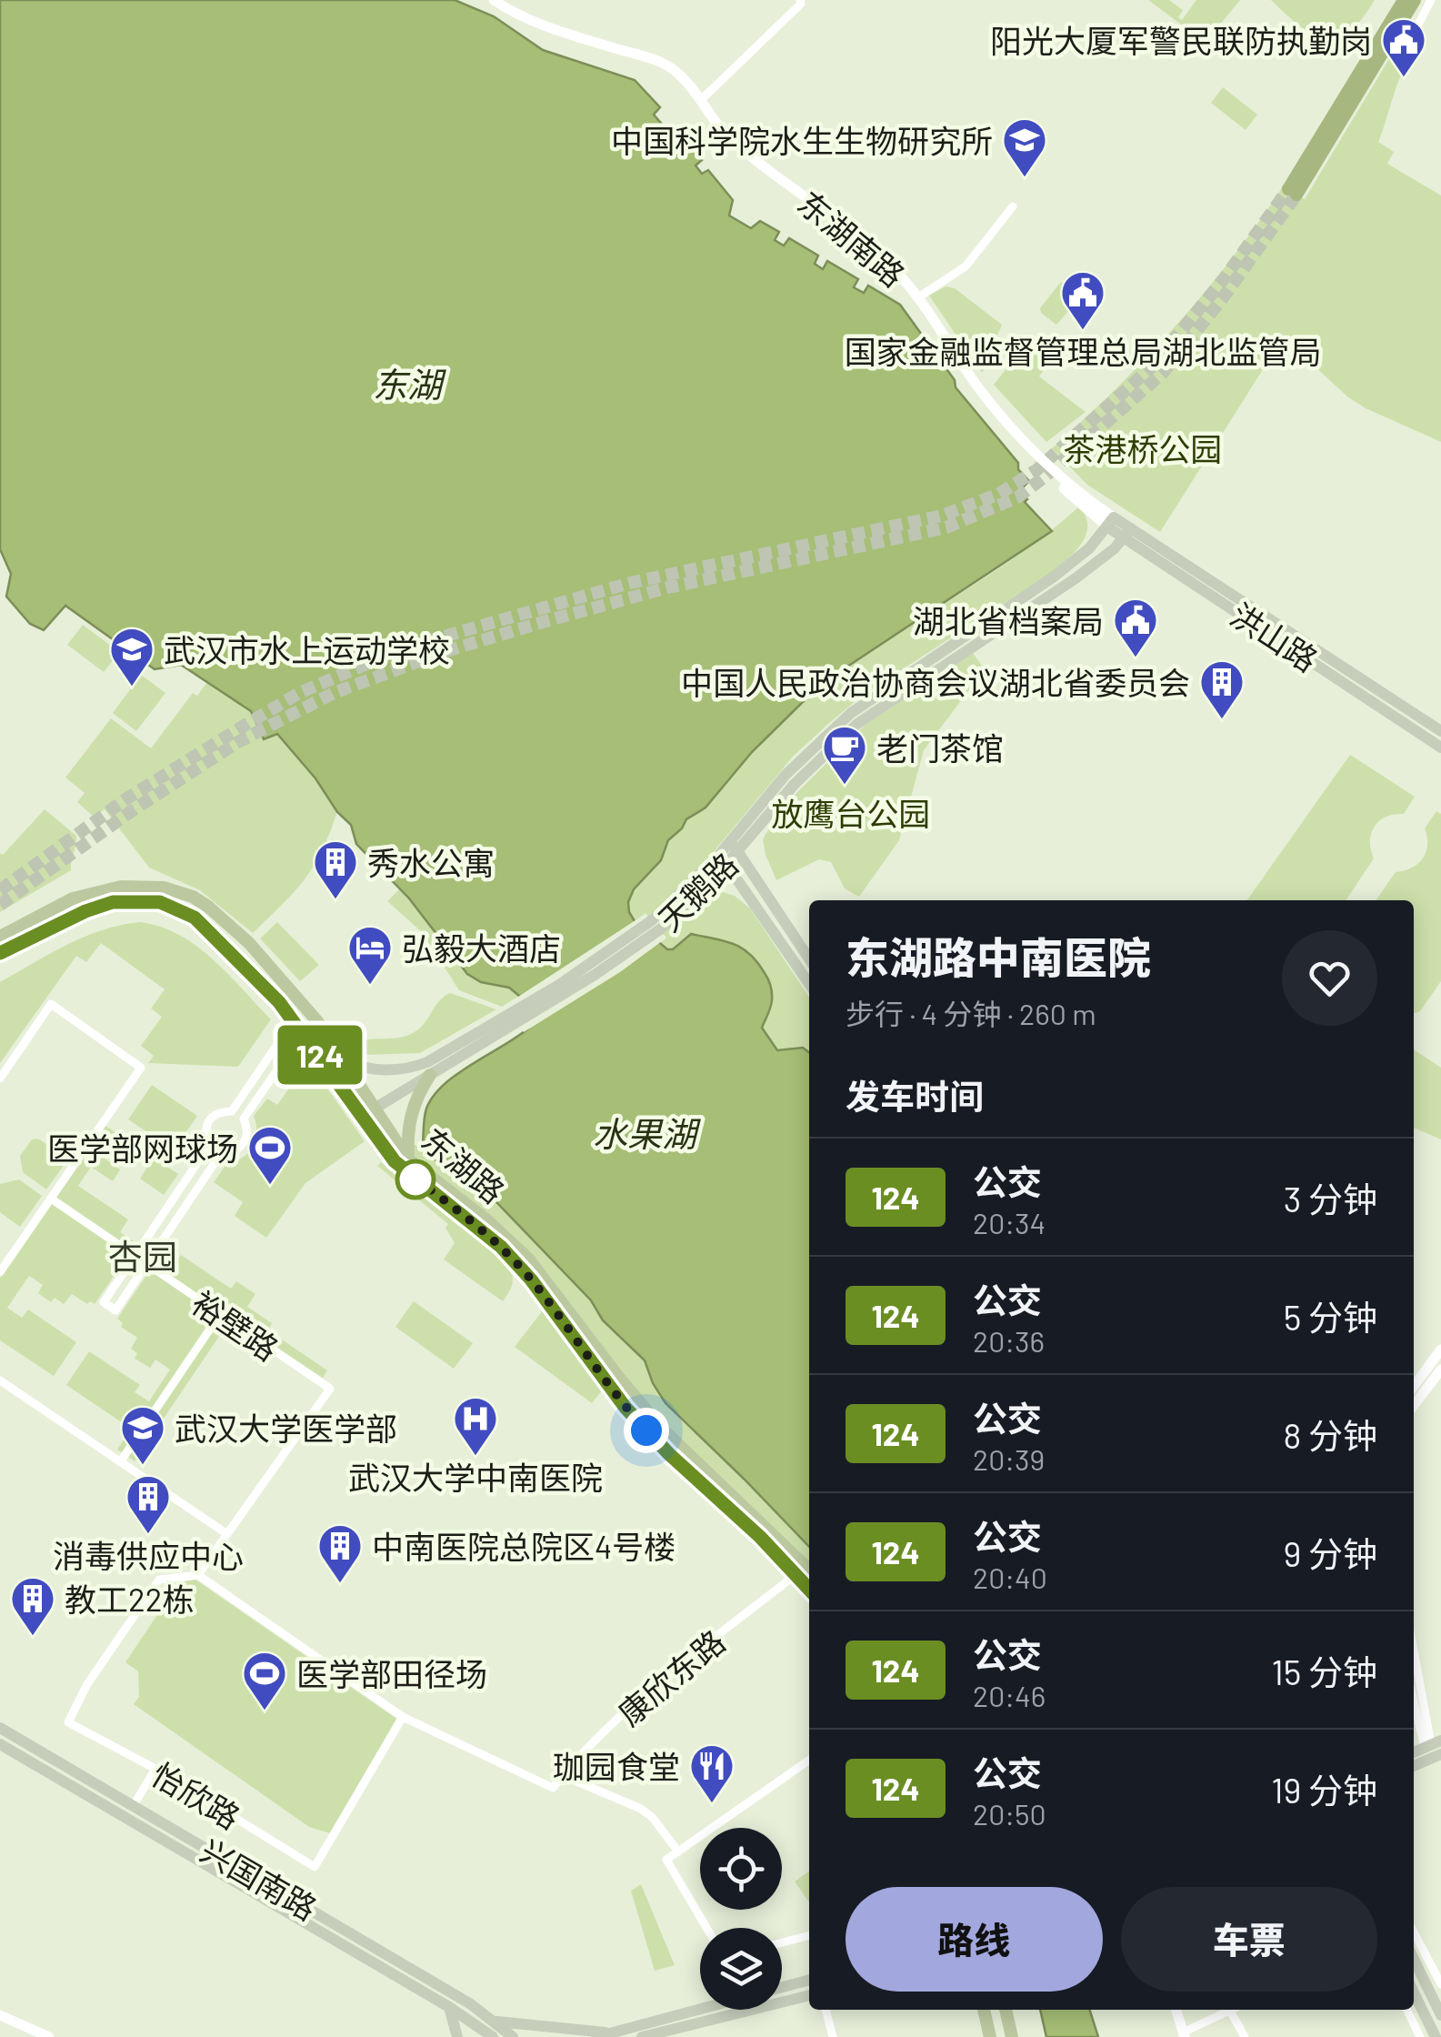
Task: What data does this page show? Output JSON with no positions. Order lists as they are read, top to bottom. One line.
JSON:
{"streets":{"main road":["洪山路","天鹅路","东湖路","兴国南路"],"street":["东湖南路","裕壁路","康欣东路","怡欣路"]},"crossings":[["东湖南路","洪山路"],["东湖南路","天鹅路"],["洪山路","天鹅路"],["天鹅路","东湖路"],["东湖路","康欣东路"],["康欣东路","怡欣路"]],"districts":["杏园"],"water":["东湖","水果湖"],"parks":["茶港桥公园","放鹰台公园"],"places":{"public building":["阳光大厦军警民联防执勤岗","国家金融监督管理总局湖北监管局","湖北省档案局"],"school or university":["中国科学院水生生物研究所","武汉市水上运动学校","武汉大学医学部"],"building":["中国人民政治协商会议湖北省委员会","秀水公寓","消毒供应中心","中南医院总院区4号楼","教工22栋"],"cafe":["老门茶馆"],"hotel":["弘毅大酒店"],"sports":["医学部网球场","医学部田径场"],"hospital":["武汉大学中南医院"],"restaurant":["珈园食堂"]},"lines":["bus line 124"],"page":{"on_map":"124","heading":[["东湖路中南医院","步行 · 4 分钟 · 260 m"],"发车时间"],"list":[{"mark":"124","name":"公交","note":"20:34","value":"3 分钟"},{"mark":"124","name":"公交","note":"20:36","value":"5 分钟"},{"mark":"124","name":"公交","note":"20:39","value":"8 分钟"},{"mark":"124","name":"公交","note":"20:40","value":"9 分钟"},{"mark":"124","name":"公交","note":"20:46","value":"15 分钟"},{"mark":"124","name":"公交","note":"20:50","value":"19 分钟"}],"buttons":["路线","车票"]}}
